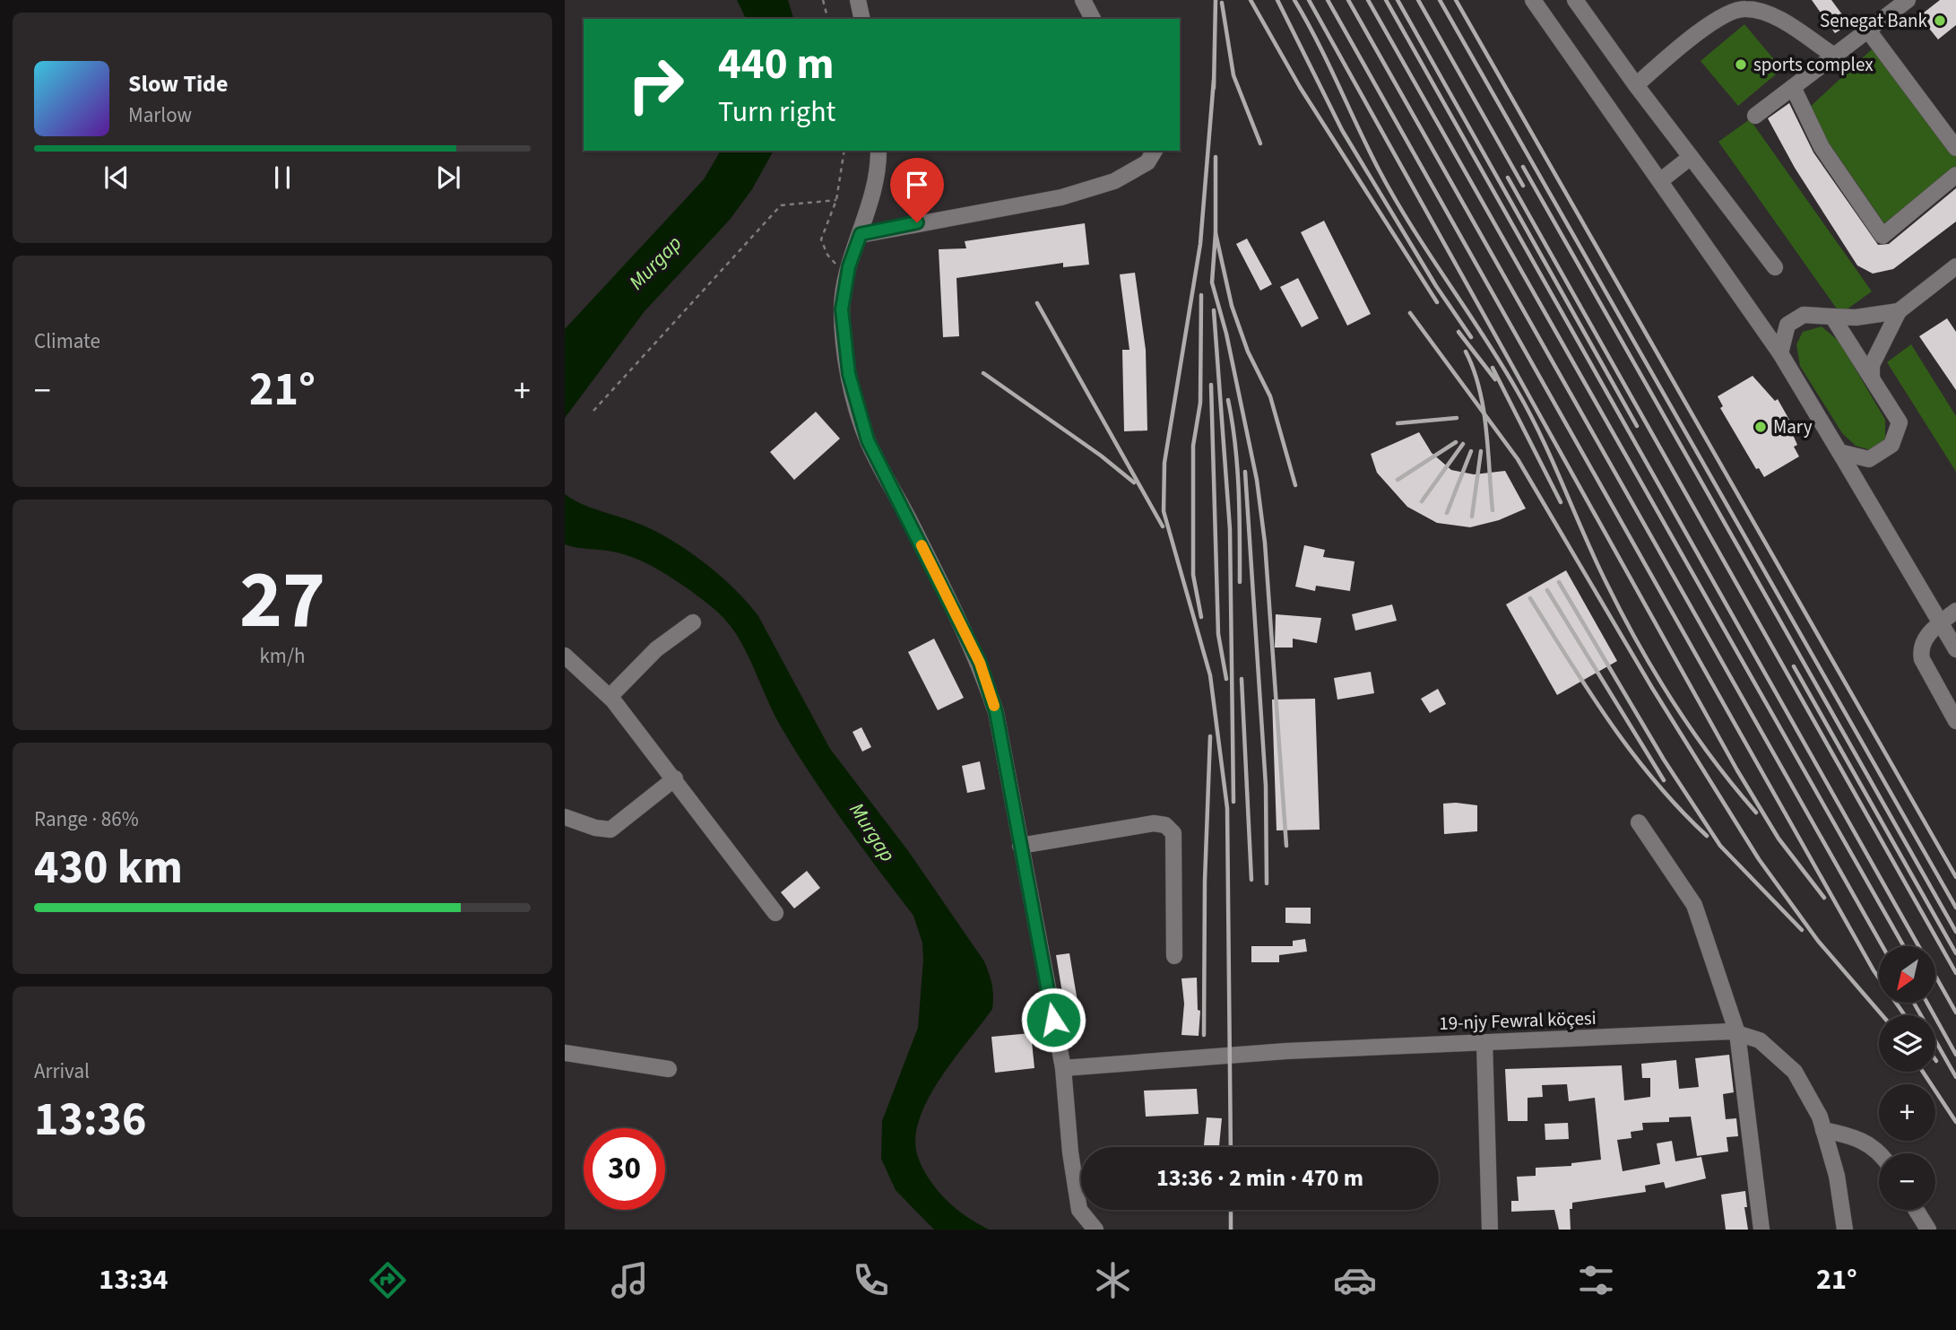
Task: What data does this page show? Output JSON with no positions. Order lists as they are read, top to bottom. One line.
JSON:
{"streets":{"street":["19-njy Fewral köçesi"]},"water":["Murgap"],"places":["Senegat Bank","sports complex","Mary"],"north":"bottom left","page":{"turn":["440 m","Turn right"],"song":["Slow Tide","Marlow"],"tile":["Climate",["27","km/h"],["Range · 86%","430 km"],["Arrival","13:36"]],"heat":["−","21°","+"],"map_buttons":["+","−"],"limit":"30","trip":"13:36 · 2 min · 470 m","tabs":["13:34","21°"]}}
